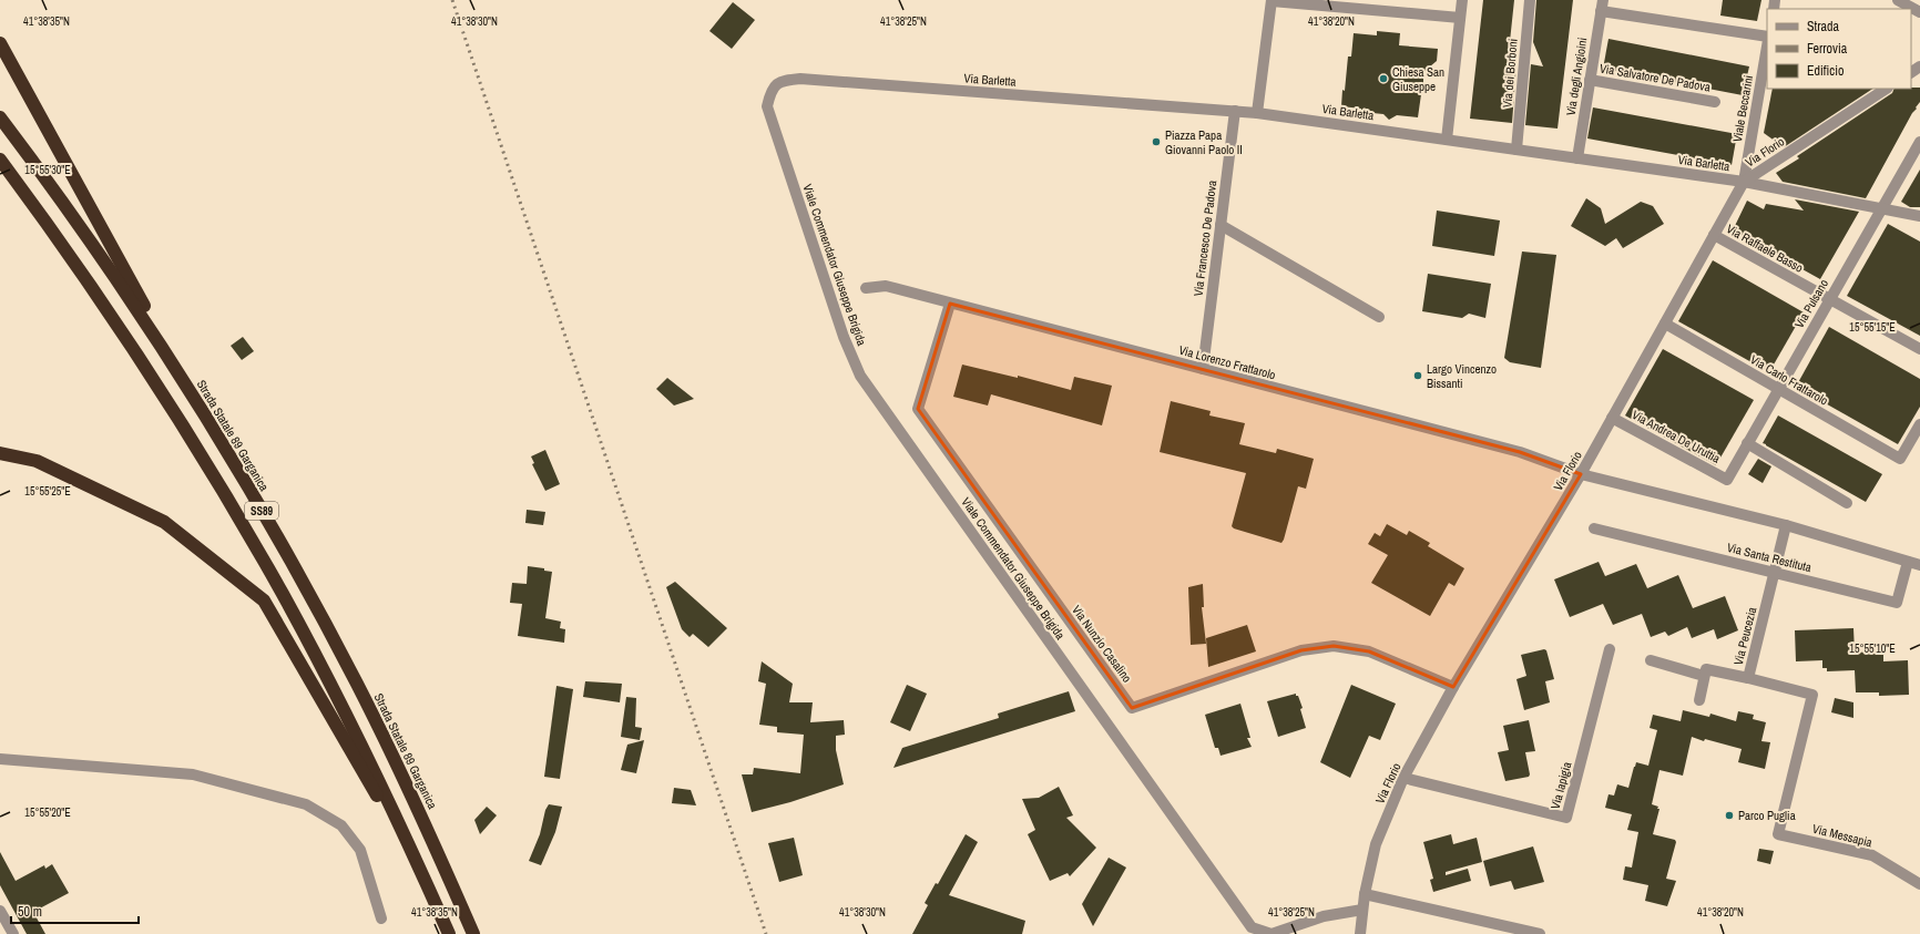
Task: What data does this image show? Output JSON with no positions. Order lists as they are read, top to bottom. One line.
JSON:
{"streets":{"highway":["Strada Statale 89 Garganica","SS89"],"street":["Via dei Borboni","Via degli Angioini","Via Salvatore De Padova","Via Barletta","Viale Beccarini","Via Florio","Via Francesco De Padova","Via Raffaele Basso","Viale Commendator Giuseppe Brigida","Via Pulsano","Via Lorenzo Frattarolo","Via Carlo Frattarolo","Via Andrea De Uruttia","Via Santa Restituta","Via Peucezia","Via Nunzio Casalino","Via Iapigia","Via Messapia"]},"crossings":[["Via dei Borboni","Via Barletta"],["Via degli Angioini","Via Salvatore De Padova"],["Via degli Angioini","Via Barletta"],["Via Barletta","Viale Beccarini"],["Via Barletta","Via Florio"],["Via Barletta","Via Francesco De Padova"],["Via Barletta","Viale Commendator Giuseppe Brigida"],["Via Barletta","Via Pulsano"],["Viale Beccarini","Via Florio"],["Via Florio","Via Raffaele Basso"],["Via Florio","Viale Commendator Giuseppe Brigida"],["Via Florio","Via Lorenzo Frattarolo"],["Via Florio","Via Carlo Frattarolo"],["Via Florio","Via Andrea De Uruttia"],["Via Florio","Via Nunzio Casalino"],["Via Florio","Via Iapigia"],["Via Francesco De Padova","Via Lorenzo Frattarolo"],["Via Raffaele Basso","Via Pulsano"],["Via Pulsano","Via Carlo Frattarolo"],["Via Pulsano","Via Andrea De Uruttia"],["Via Lorenzo Frattarolo","Via Nunzio Casalino"],["Strada Statale 89 Garganica","SS89"],["Via Santa Restituta","Via Peucezia"],["Via Peucezia","Via Messapia"]],"places":["Chiesa San Giuseppe","Piazza Papa Giovanni Paolo II","Largo Vincenzo Bissanti","Parco Puglia"],"legend":["Strada","Ferrovia","Edificio"],"scale_bar":"50 m","coordinates":["41°38'35\"N","41°38'30\"N","41°38'25\"N","41°38'20\"N","15°55'30\"E","15°55'15\"E","15°55'25\"E","15°55'10\"E","15°55'20\"E"]}
